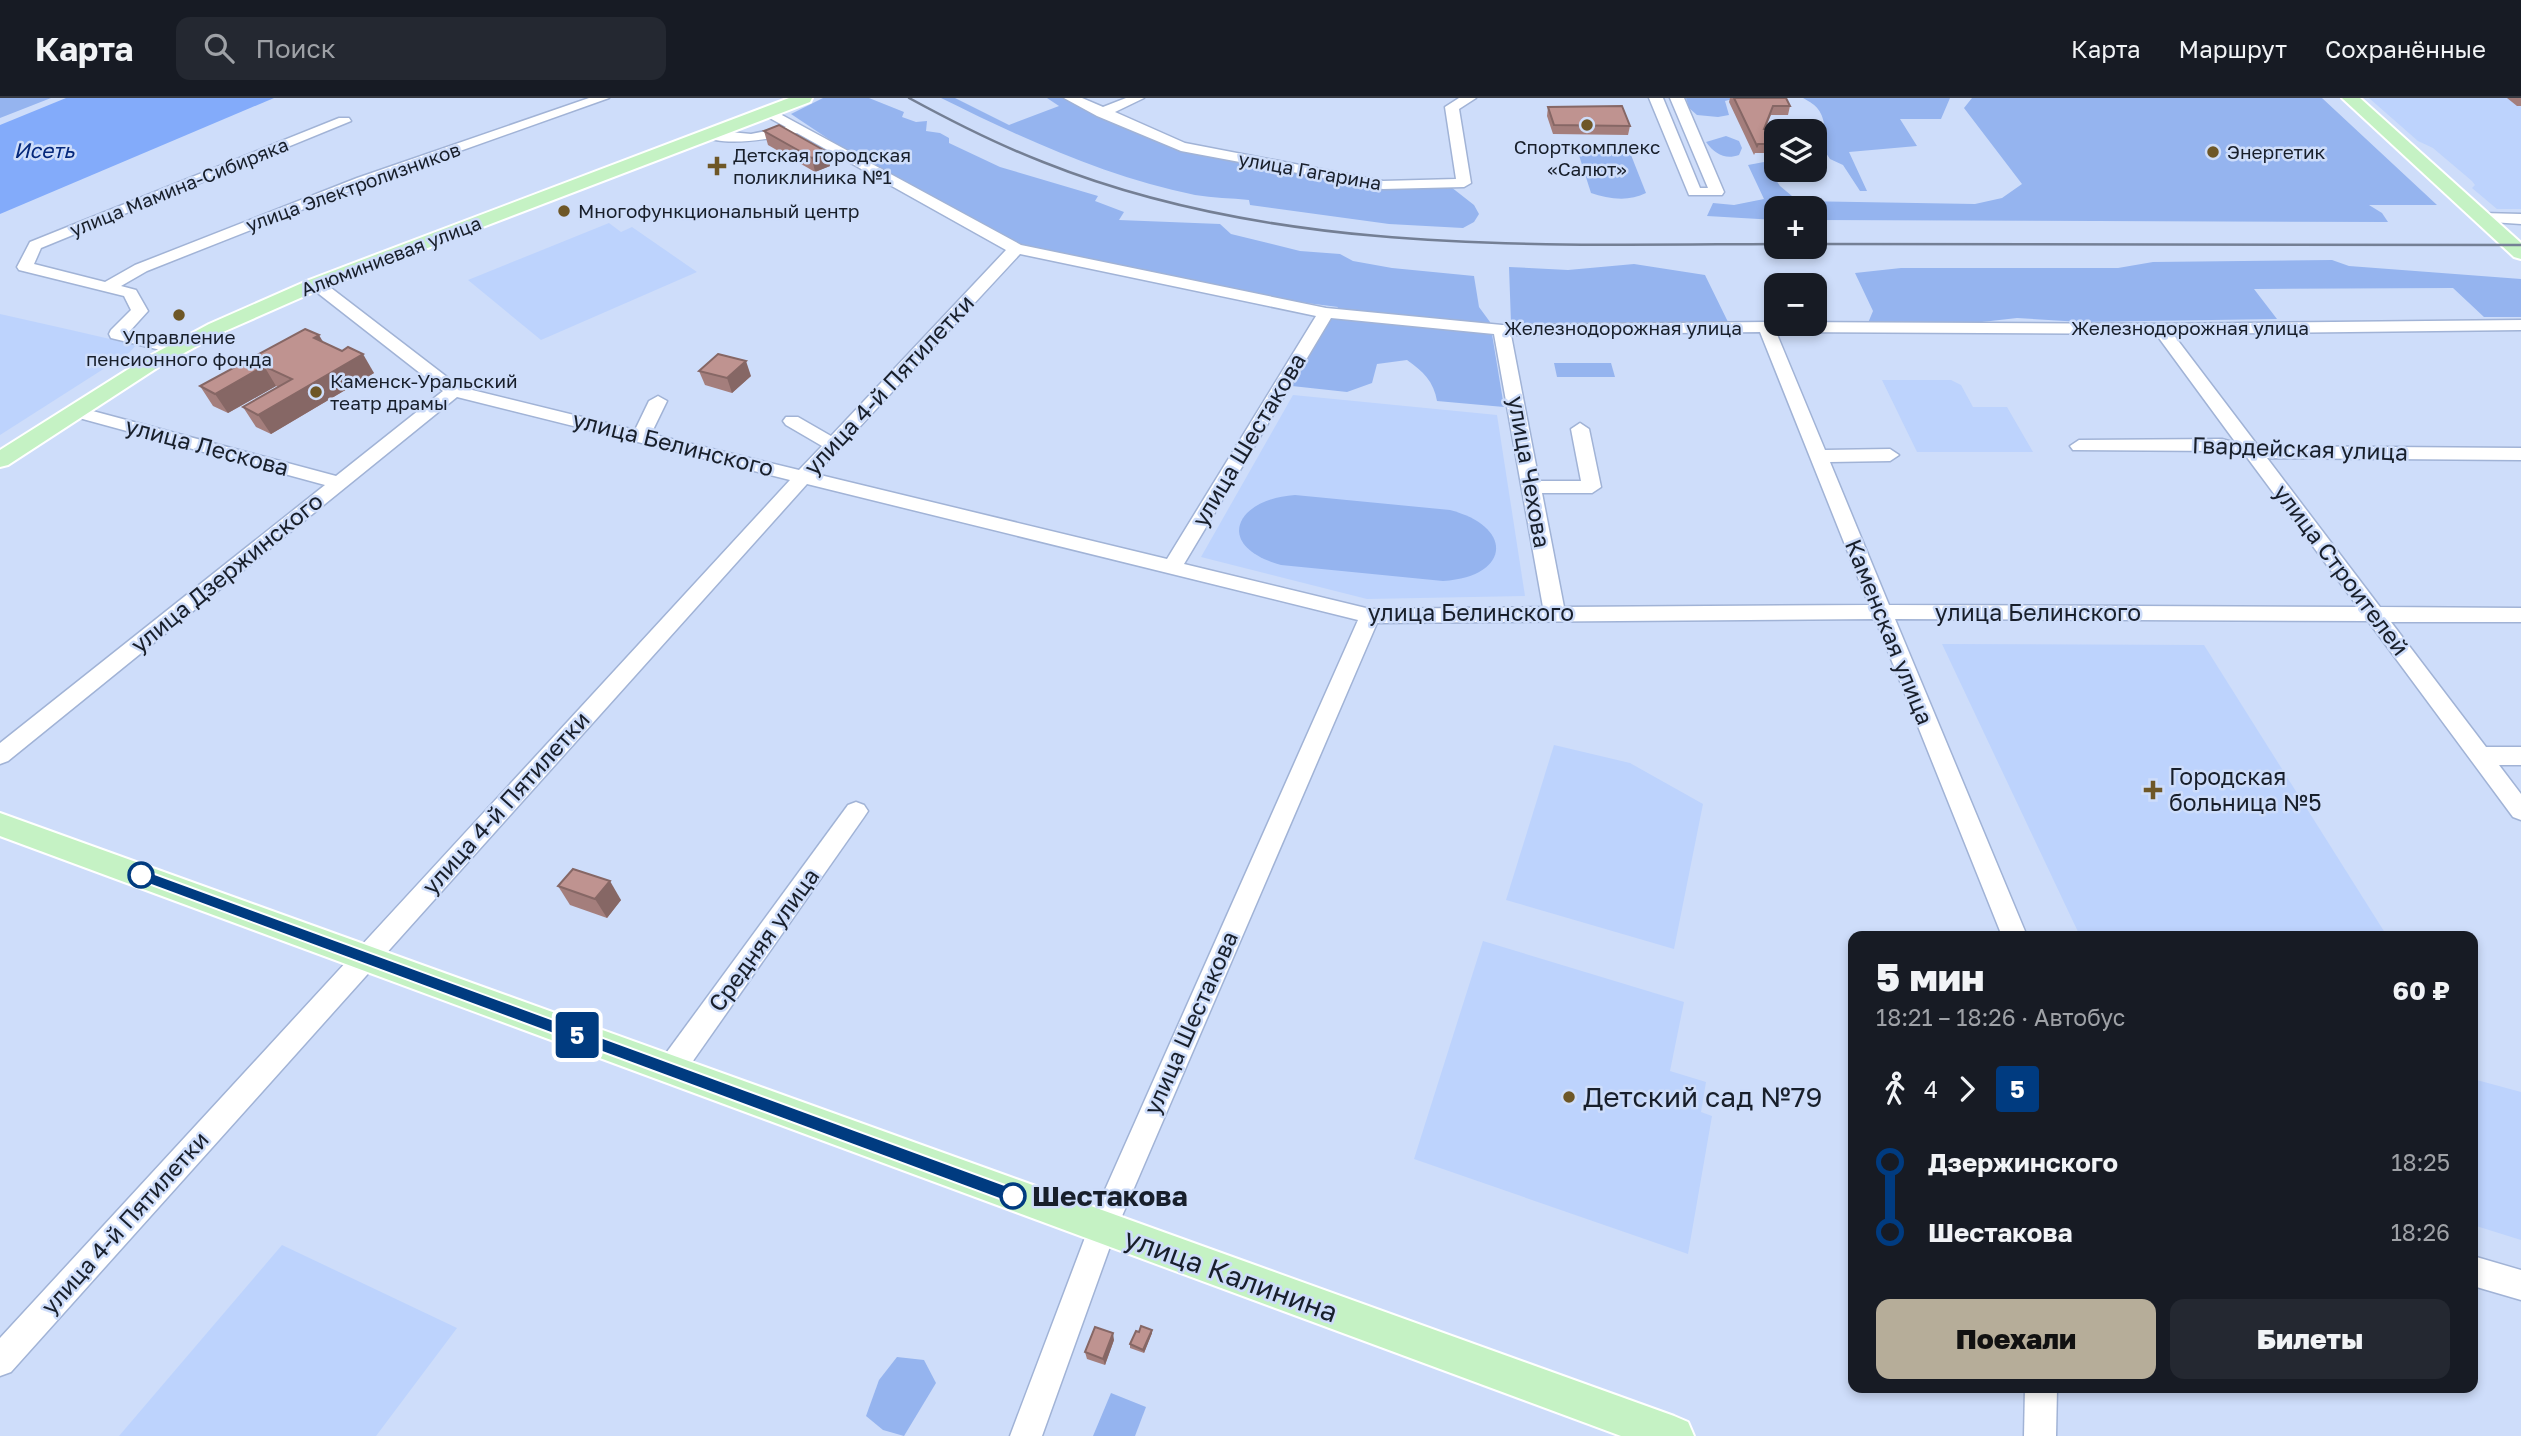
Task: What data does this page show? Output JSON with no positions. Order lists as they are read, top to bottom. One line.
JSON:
{"streets":{"main road":["Алюминиевая улица","улица Калинина"],"street":["улица Гагарина","улица Мамина-Сибиряка","улица Электролизников","Железнодорожная улица","улица 4-й Пятилетки","улица Шестакова","улица Белинского","улица Лескова","Гвардейская улица","улица Чехова","улица Строителей","улица Дзержинского","Каменская улица","Средняя улица"]},"crossings":[["улица Мамина-Сибиряка","улица Электролизников"],["Алюминиевая улица","Железнодорожная улица"],["Алюминиевая улица","улица Белинского"],["Алюминиевая улица","улица Лескова"],["Железнодорожная улица","улица 4-й Пятилетки"],["Железнодорожная улица","улица Шестакова"],["Железнодорожная улица","улица Чехова"],["Железнодорожная улица","улица Строителей"],["улица 4-й Пятилетки","улица Белинского"],["улица 4-й Пятилетки","улица Калинина"],["улица Шестакова","улица Белинского"],["улица Шестакова","улица Калинина"],["улица Белинского","улица Чехова"],["улица Белинского","улица Строителей"],["улица Белинского","улица Дзержинского"],["улица Белинского","Каменская улица"],["улица Лескова","улица Дзержинского"],["Гвардейская улица","улица Строителей"],["Средняя улица","улица Калинина"]],"water":["Исеть"],"places":{"other":["Спорткомплекс «Салют»","Энергетик","Многофункциональный центр","Управление пенсионного фонда","Каменск-Уральский театр драмы","Детский сад №79","Шестакова"],"health":["Детская городская поликлиника №1","Городская больница №5"]},"lines":["bus line 5"],"page":{"header":"Карта","search":"Поиск","nav":["Карта","Маршрут","Сохранённые"],"on_map":"5","map_buttons":["+","−"],"heading":["5 мин","18:21 – 18:26 · Автобус","60 ₽"],"legs":["4","5"],"list":[{"name":"Дзержинского","value":"18:25"},{"name":"Шестакова","value":"18:26"}],"buttons":["Поехали","Билеты"]}}
